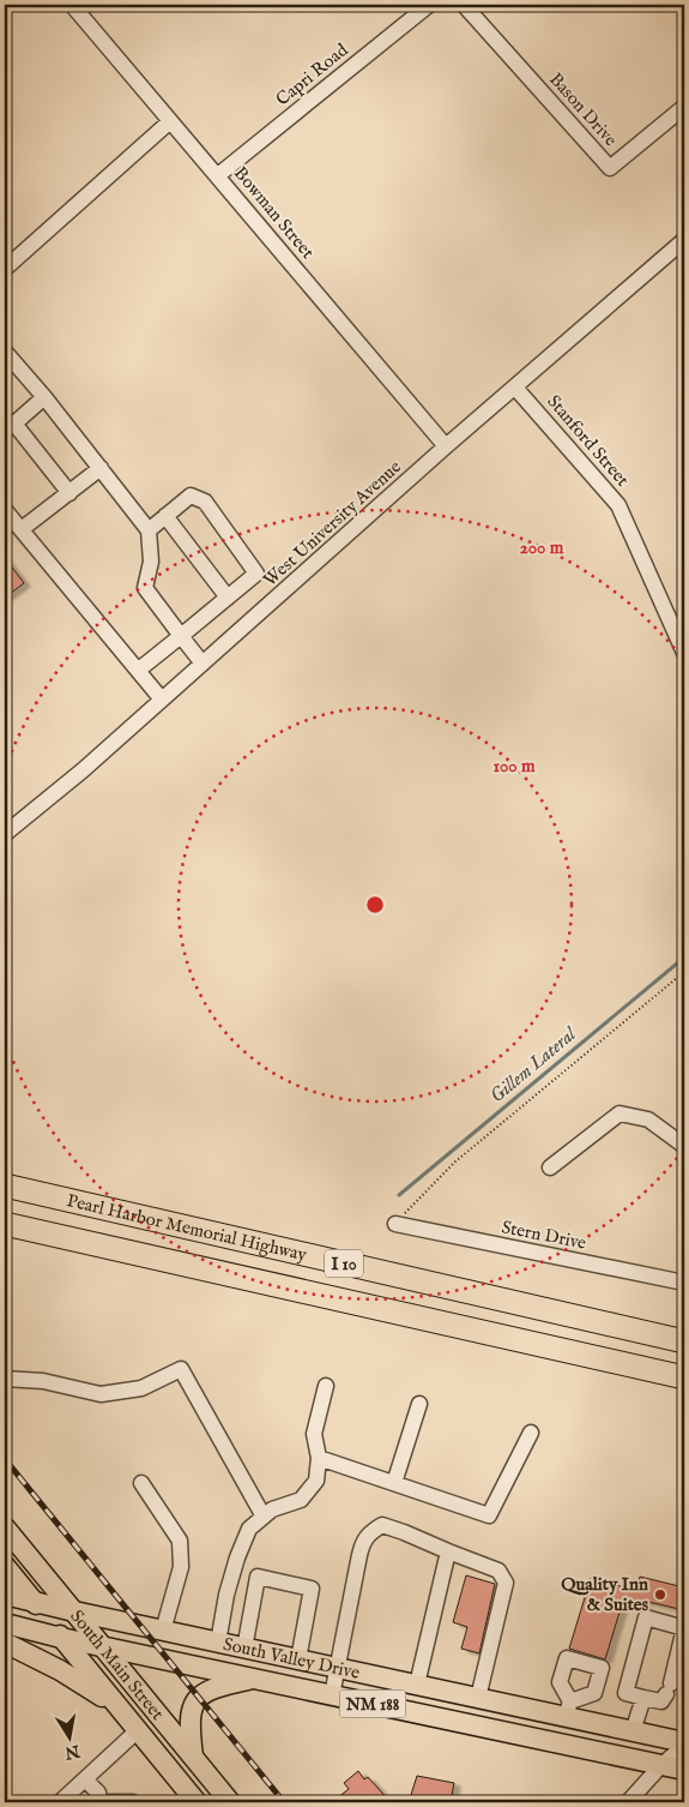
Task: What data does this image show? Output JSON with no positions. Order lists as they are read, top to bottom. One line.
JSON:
{"streets":{"highway":["Pearl Harbor Memorial Highway","I 10"],"main road":["South Valley Drive","South Main Street","NM 188"],"street":["Capri Road","Bason Drive","Bowman Street","Stanford Street","West University Avenue","Stern Drive"]},"crossings":[["Capri Road","Bowman Street"],["Bowman Street","West University Avenue"],["Stanford Street","West University Avenue"],["South Valley Drive","South Main Street"]],"water":["Gillem Lateral"],"places":["Quality Inn & Suites"],"north":"bottom","rings":["200 m","100 m"]}
